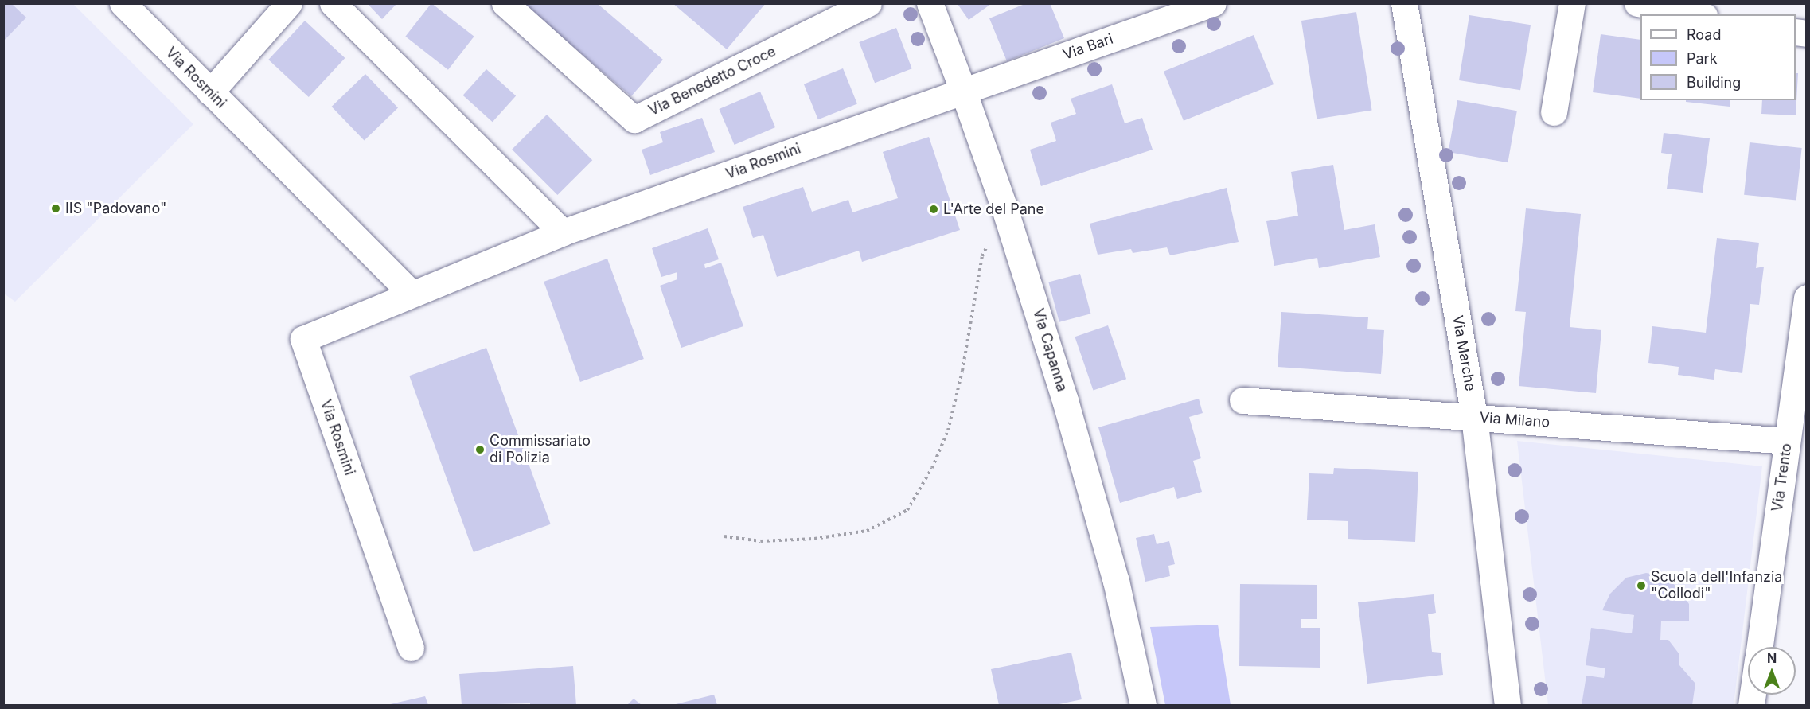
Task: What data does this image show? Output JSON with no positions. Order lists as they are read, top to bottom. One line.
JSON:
{"streets":{"street":["Via Bari","Via Rosmini","Via Benedetto Croce","Via Capanna","Via Marche","Via Milano","Via Trento"]},"crossings":[["Via Bari","Via Rosmini"],["Via Bari","Via Capanna"],["Via Rosmini","Via Capanna"],["Via Marche","Via Milano"],["Via Milano","Via Trento"]],"places":["IIS \"Padovano\"","L'Arte del Pane","Commissariato di Polizia","Scuola dell'Infanzia \"Collodi\""],"legend":["Road","Park","Building"],"north":"top"}
